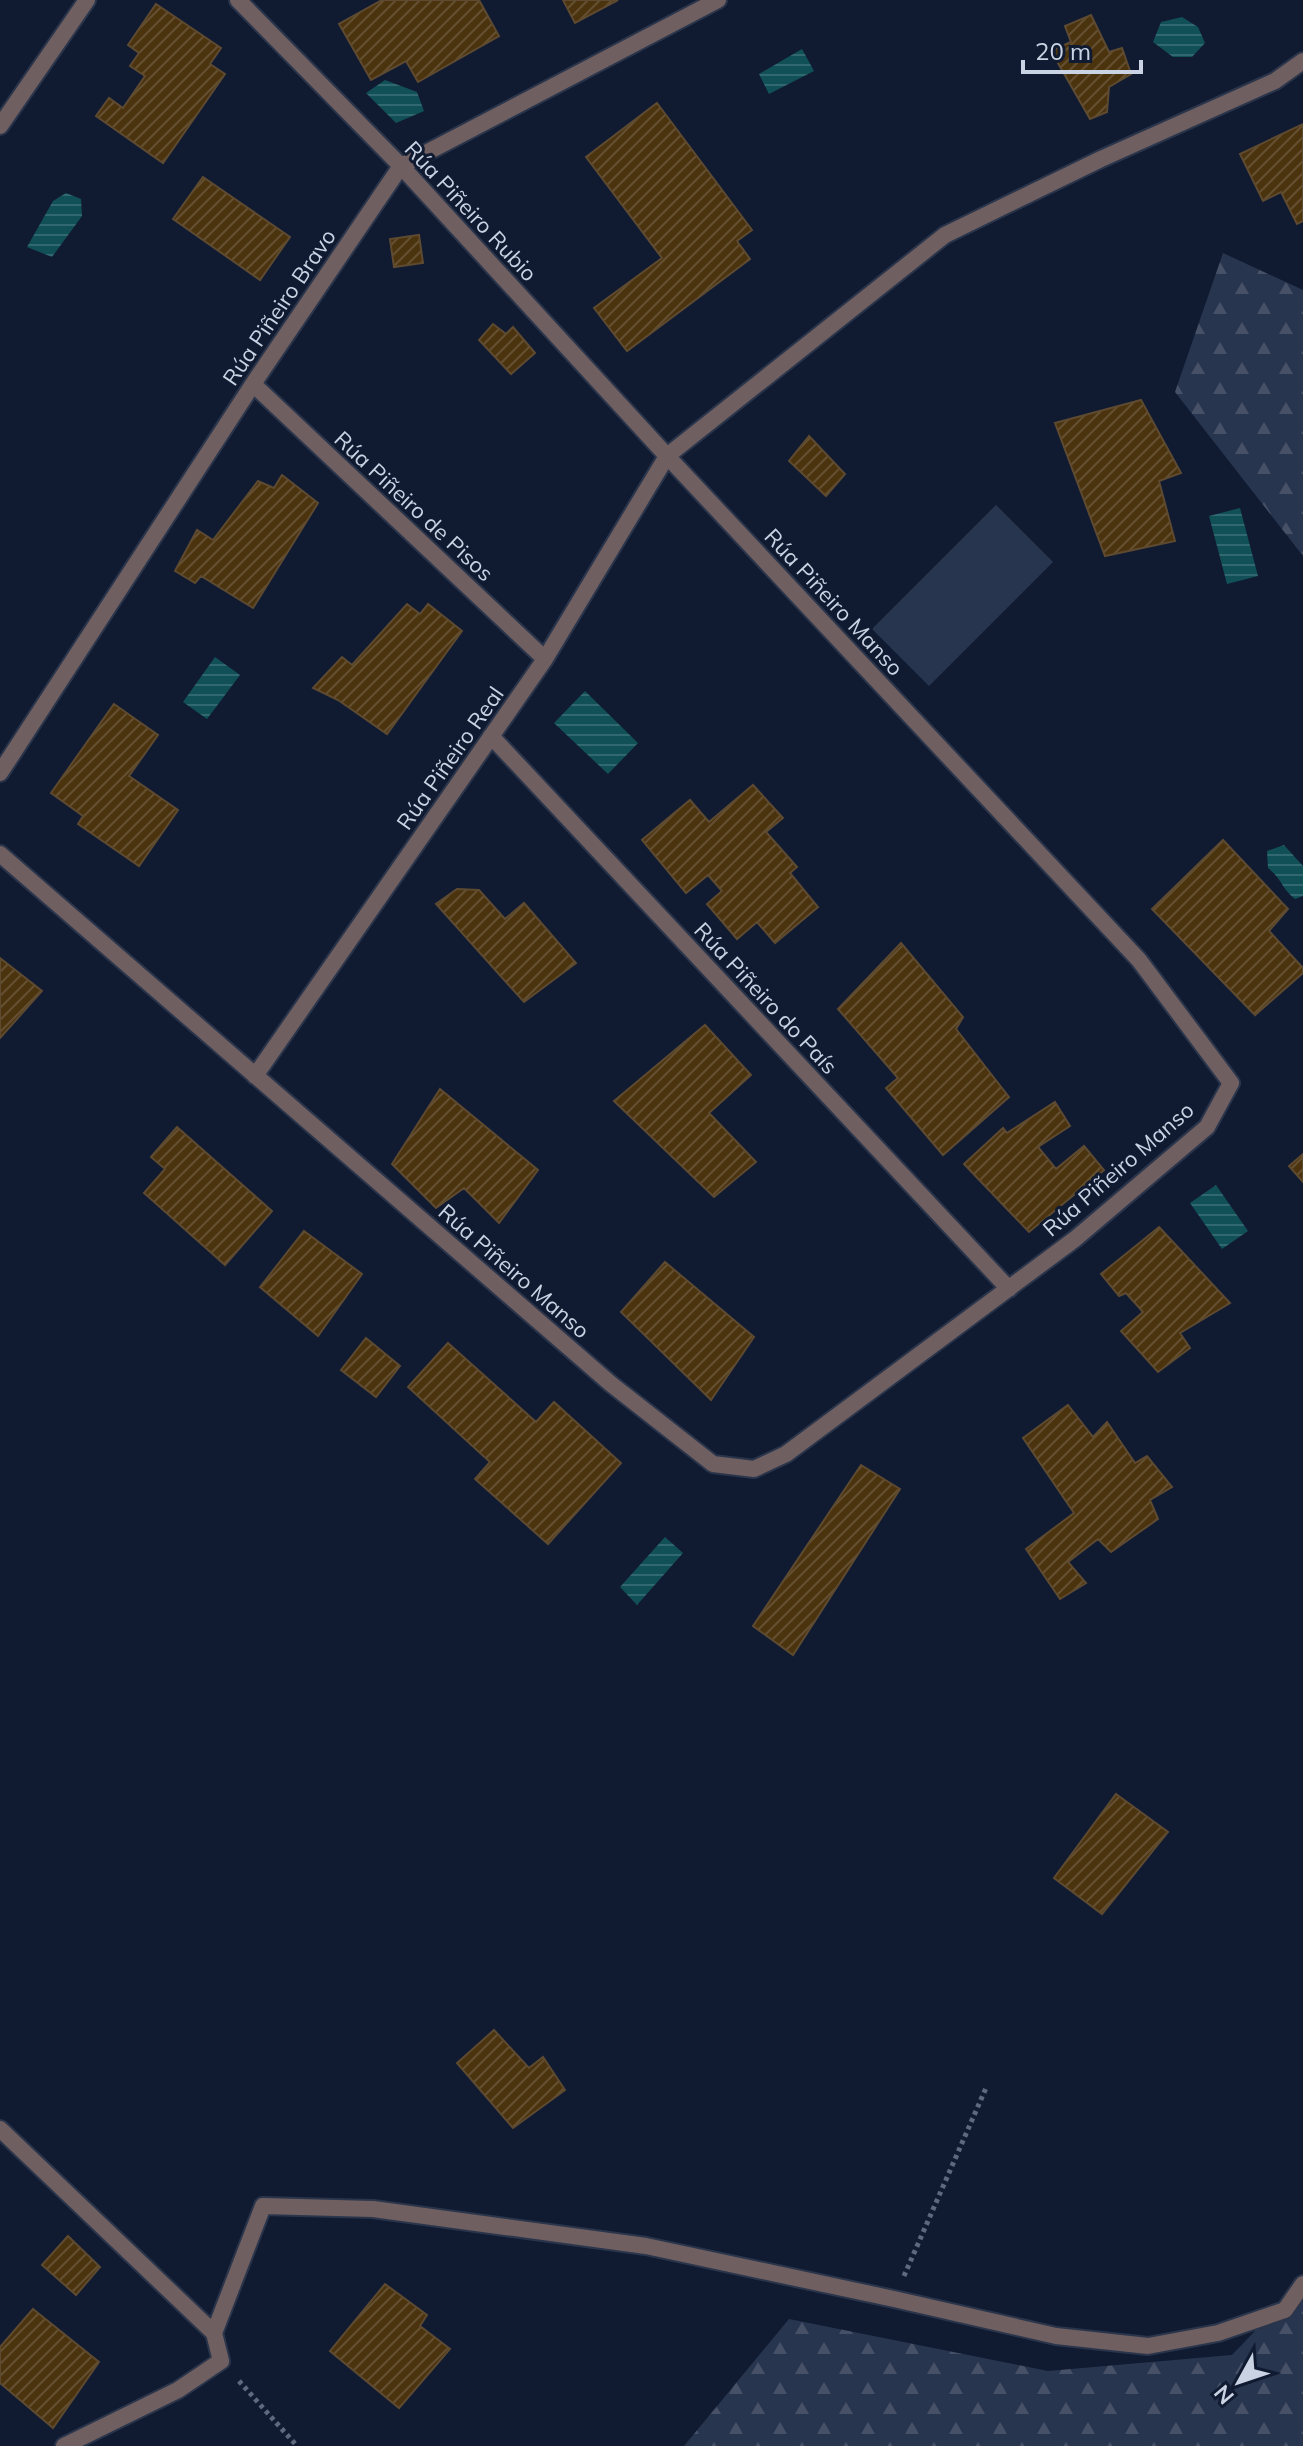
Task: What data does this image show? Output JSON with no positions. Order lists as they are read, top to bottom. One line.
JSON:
{"streets":{"street":["Rúa Piñeiro Rubio","Rúa Piñeiro Bravo","Rúa Piñeiro de Pisos","Rúa Piñeiro Manso","Rúa Piñeiro Real","Rúa Piñeiro do País"]},"crossings":[["Rúa Piñeiro Rubio","Rúa Piñeiro Bravo"],["Rúa Piñeiro Rubio","Rúa Piñeiro Manso"],["Rúa Piñeiro Rubio","Rúa Piñeiro Real"],["Rúa Piñeiro Bravo","Rúa Piñeiro de Pisos"],["Rúa Piñeiro de Pisos","Rúa Piñeiro Real"],["Rúa Piñeiro Manso","Rúa Piñeiro Real"],["Rúa Piñeiro Manso","Rúa Piñeiro do País"],["Rúa Piñeiro Real","Rúa Piñeiro do País"]],"scale_bar":"20 m","north":"bottom left"}
